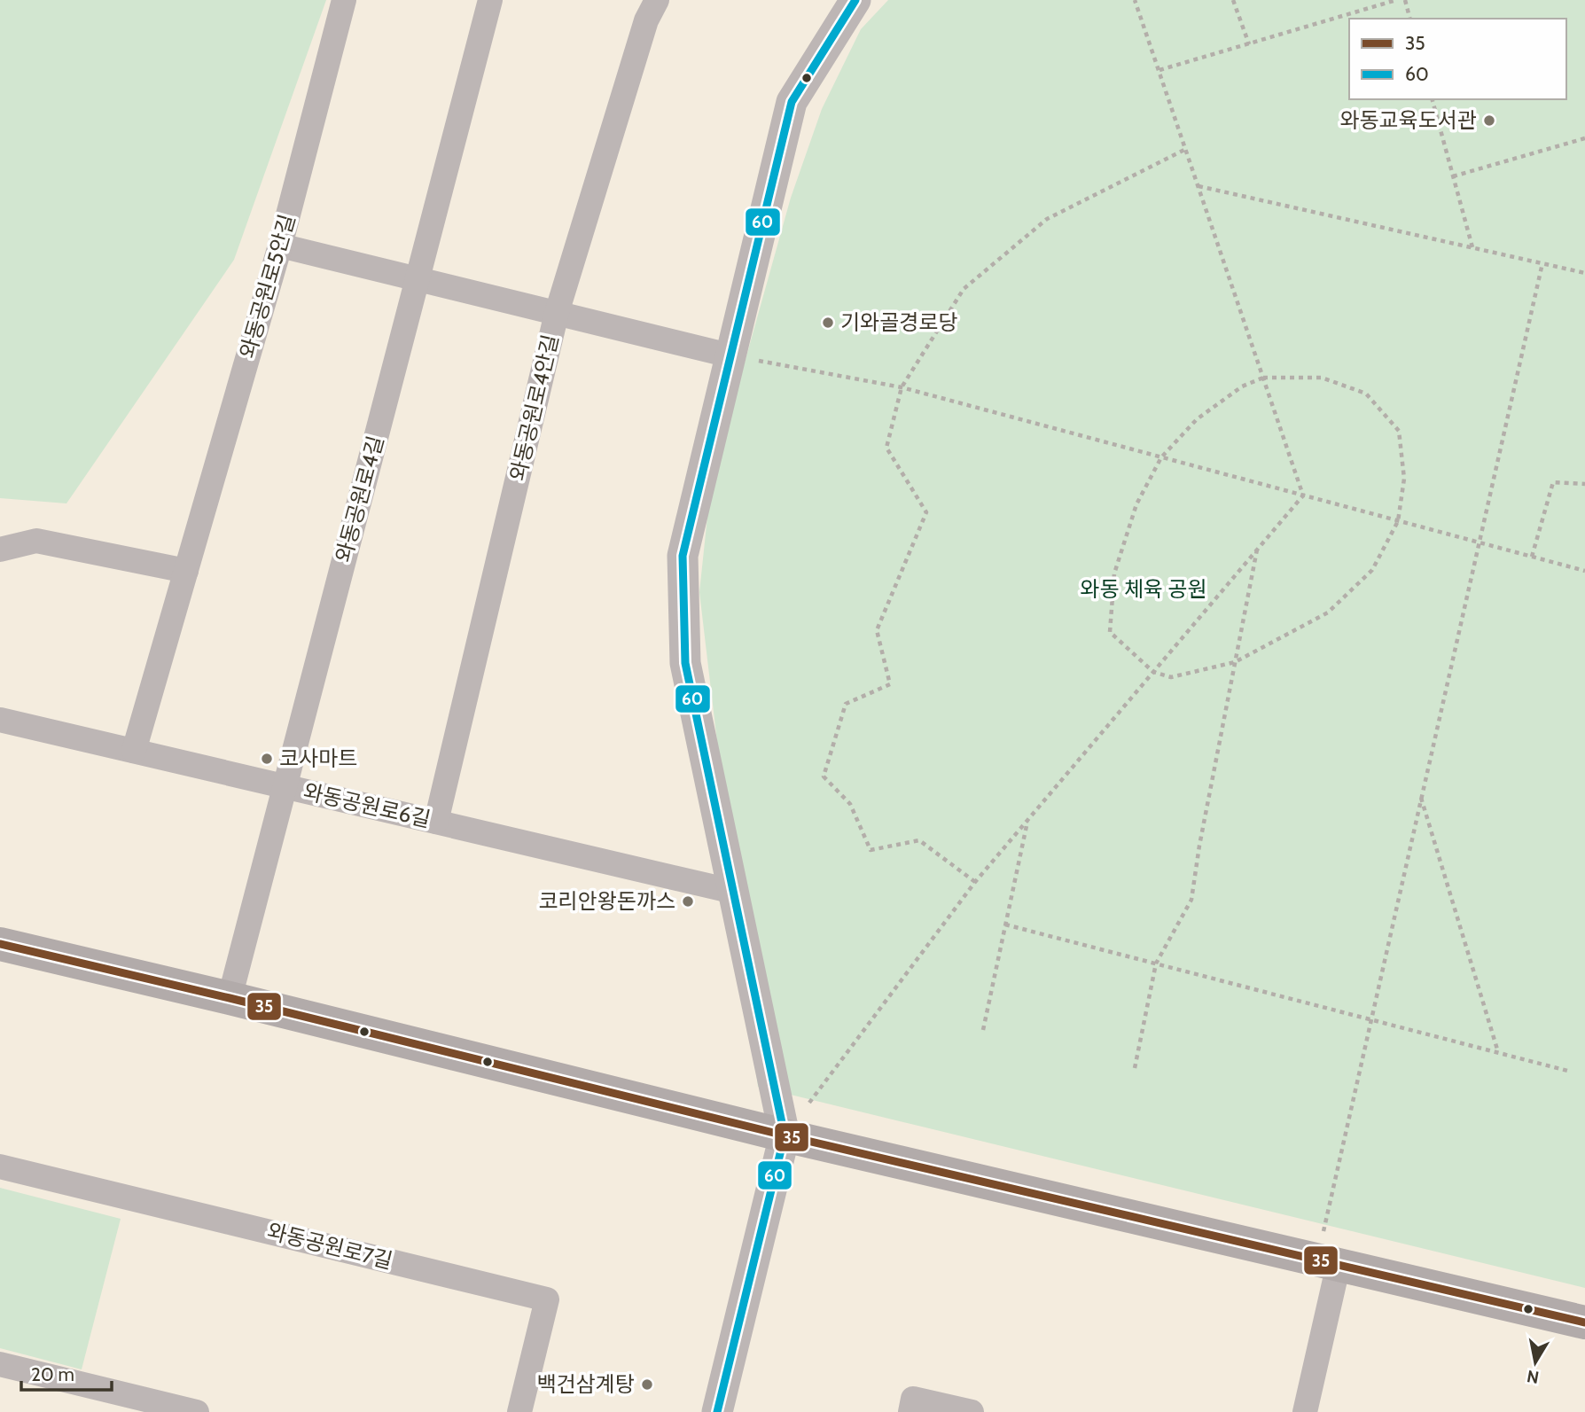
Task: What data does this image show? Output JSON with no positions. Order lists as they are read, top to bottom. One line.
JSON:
{"streets":{"street":["와동공원로5안길","와동공원로4안길","와동공원로4길","와동공원로6길","와동공원로7길"]},"crossings":[["와동공원로5안길","와동공원로6길"],["와동공원로4안길","와동공원로6길"],["와동공원로4길","와동공원로6길"]],"parks":["와동 체육 공원"],"places":["와동교육도서관","기와골경로당","코사마트","코리안왕돈까스","백건삼계탕"],"lines":["transit line 60","transit line 35"],"legend":["35","60"],"scale_bar":"20 m","north":"bottom"}
